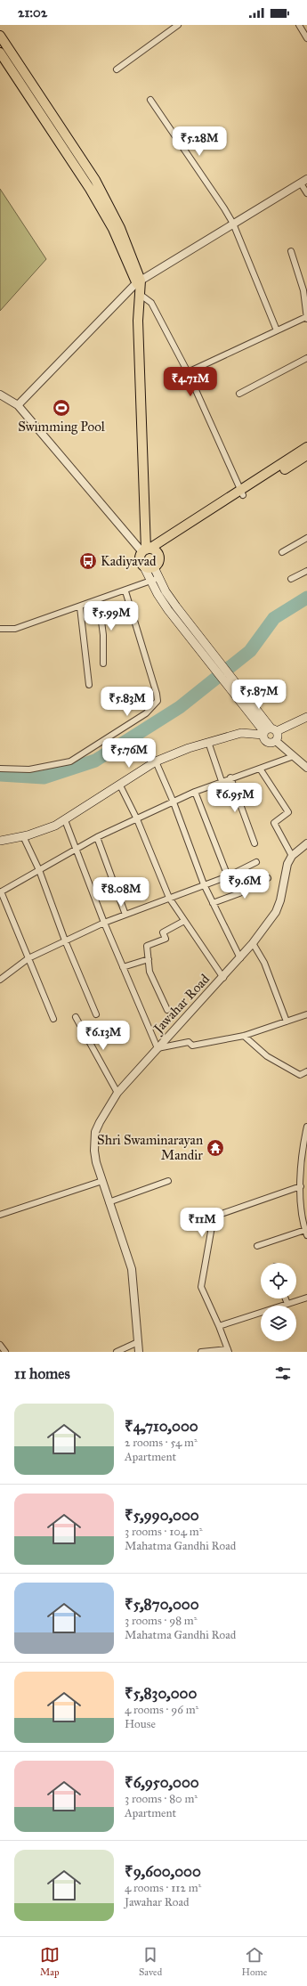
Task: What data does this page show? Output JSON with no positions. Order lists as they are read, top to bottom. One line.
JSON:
{"streets":{"street":["Jawahar Road"]},"places":{"sports":["Swimming Pool"],"bus stop":["Kadiyavad"],"temple":["Shri Swaminarayan Mandir"]},"page":{"status":"21:02","price":["₹5.28M","₹4.71M","₹5.99M","₹5.87M","₹5.83M","₹5.76M","₹6.95M","₹9.6M","₹8.08M","₹6.13M","₹11M"],"heading":"11 homes","list":[{"name":"₹4,710,000","note":"2 rooms · 54 m² · Apartment"},{"name":"₹5,990,000","note":"3 rooms · 104 m² · Mahatma Gandhi Road"},{"name":"₹5,870,000","note":"3 rooms · 98 m² · Mahatma Gandhi Road"},{"name":"₹5,830,000","note":"4 rooms · 96 m² · House"},{"name":"₹6,950,000","note":"3 rooms · 80 m² · Apartment"},{"name":"₹9,600,000","note":"4 rooms · 112 m² · Jawahar Road"}],"tabs":["Map","Saved","Home"]}}
